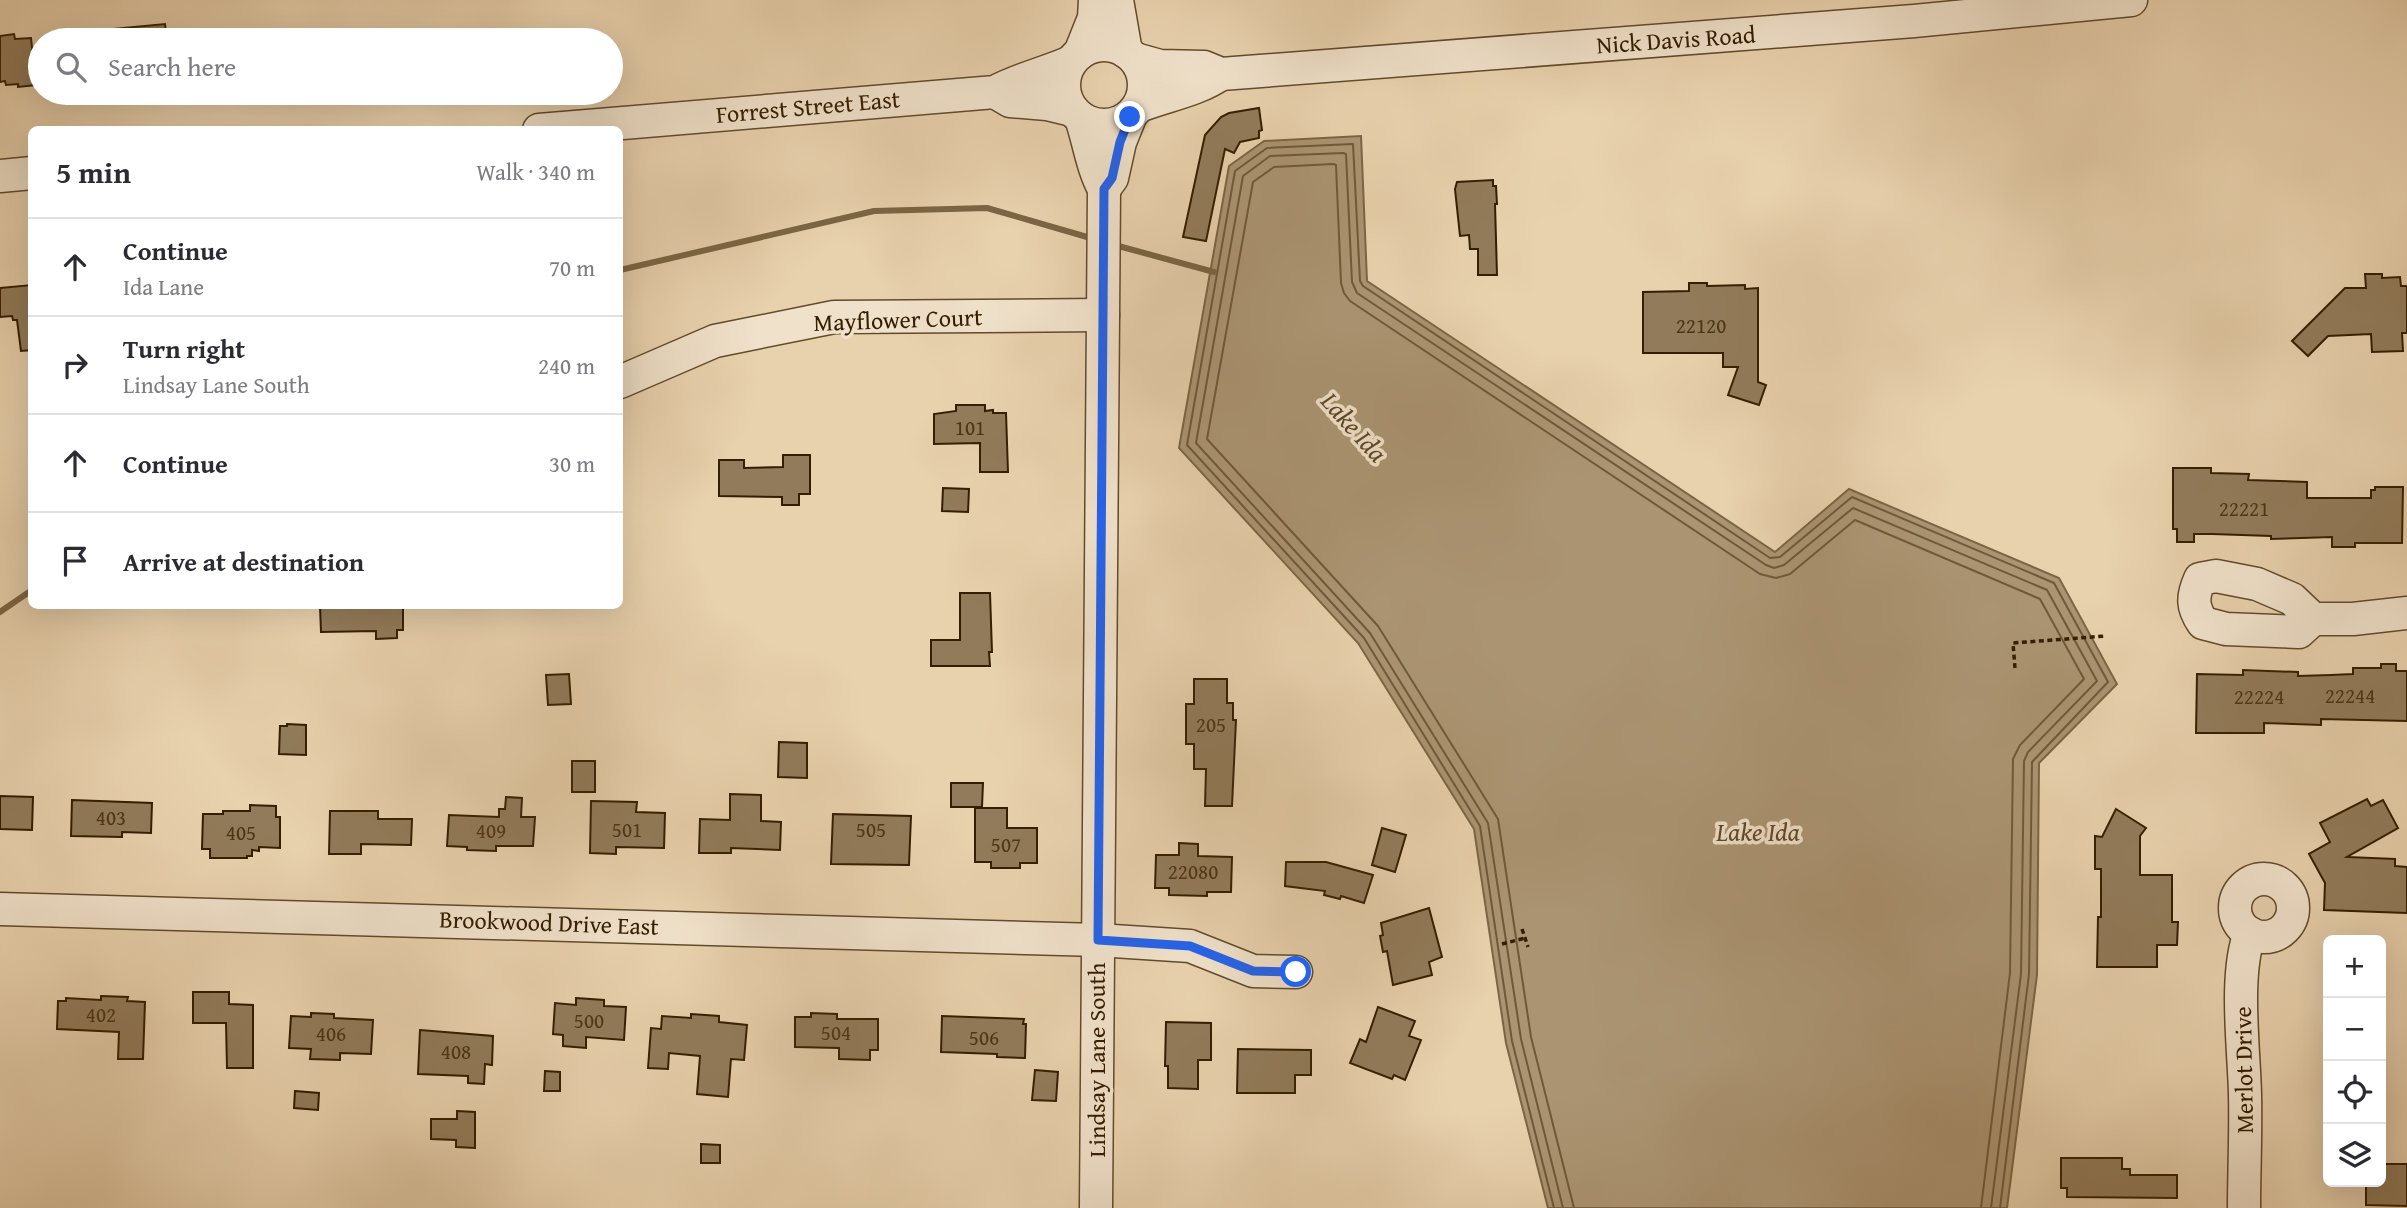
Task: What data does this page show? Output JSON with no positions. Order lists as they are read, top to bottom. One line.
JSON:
{"streets":{"street":["Nick Davis Road","Forrest Street East","Mayflower Court","Brookwood Drive East","Lindsay Lane South","Merlot Drive"]},"crossings":[["Nick Davis Road","Forrest Street East"],["Nick Davis Road","Lindsay Lane South"],["Forrest Street East","Lindsay Lane South"],["Mayflower Court","Lindsay Lane South"],["Brookwood Drive East","Lindsay Lane South"]],"water":["Lake Ida"],"house_numbers":["22120","101","22221","22244","22224","205","403","501","505","409","405","507","22080","402","500","504","406","506","408"],"page":{"search":"Search here","heading":["5 min","Walk · 340 m"],"list":[["Continue","Ida Lane","70 m"],["Turn right","Lindsay Lane South","240 m"],["Continue","30 m"],"Arrive at destination"],"map_buttons":["+","−"]}}
